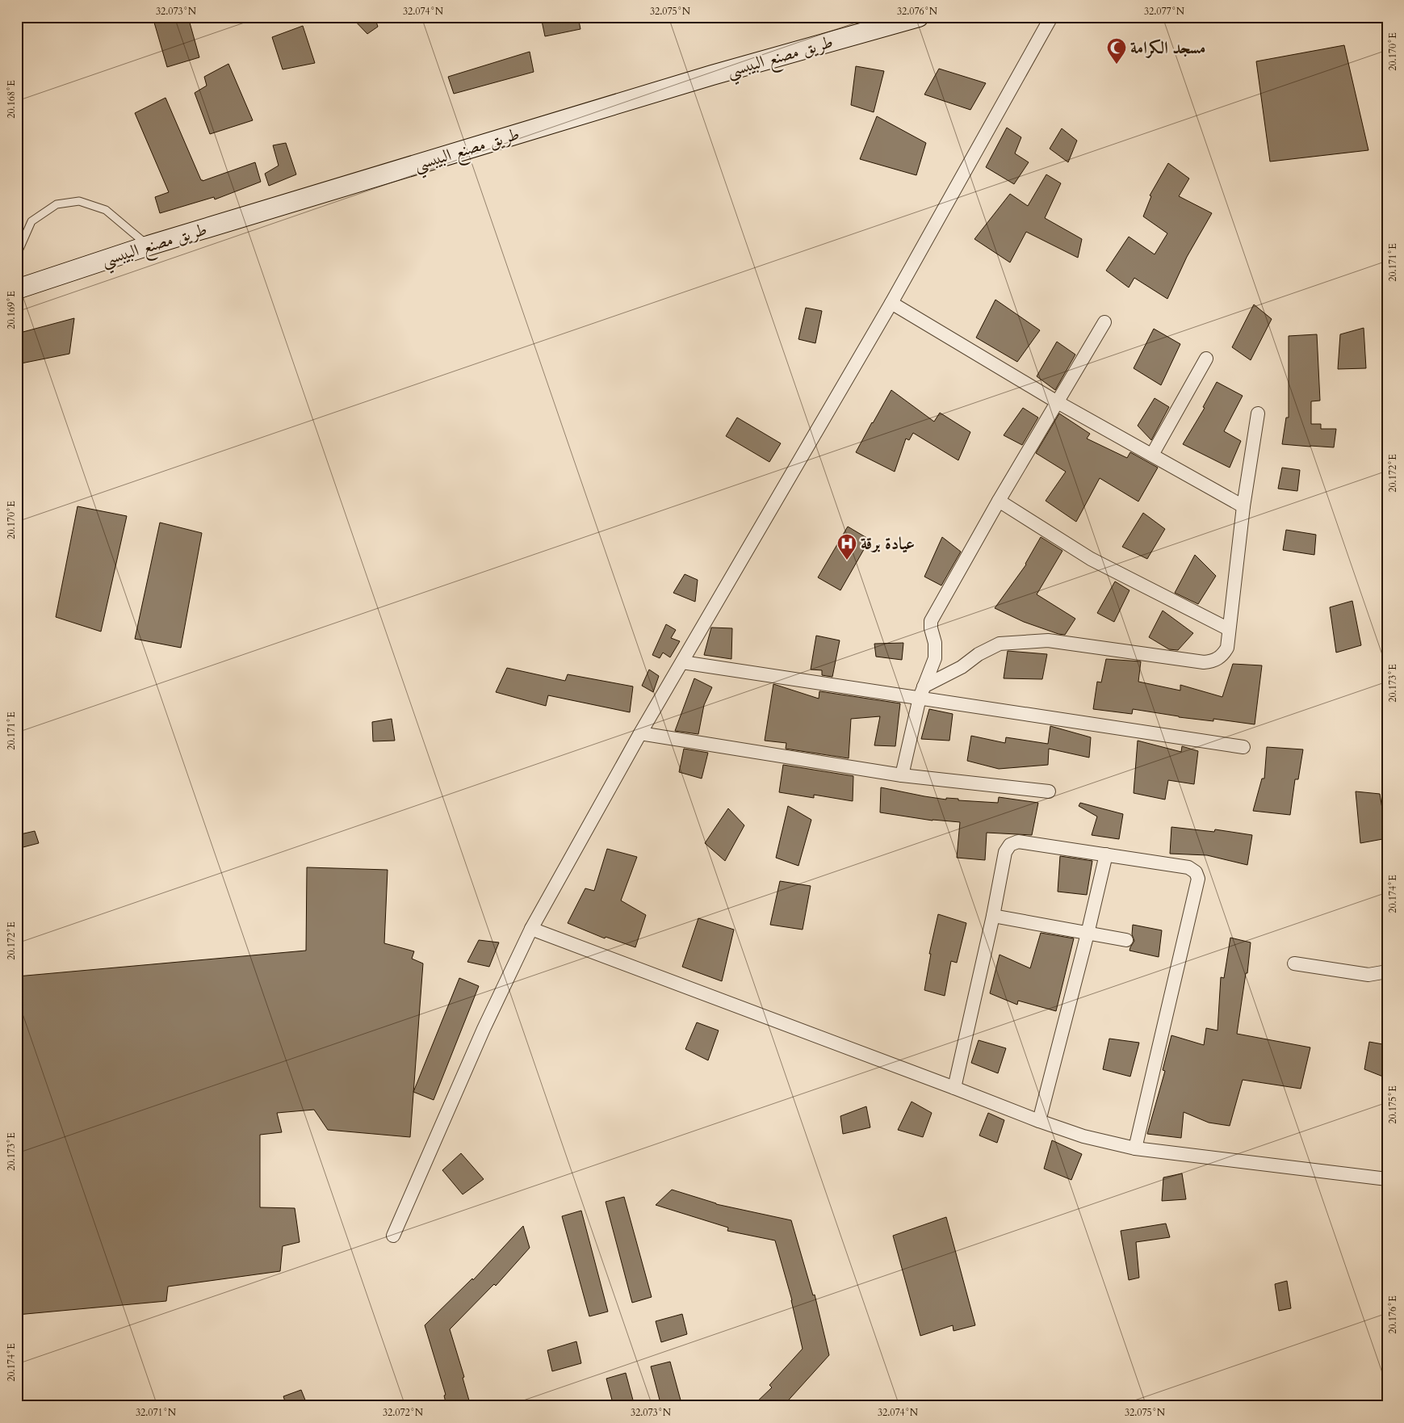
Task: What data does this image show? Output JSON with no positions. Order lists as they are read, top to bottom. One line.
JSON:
{"streets":{"main road":["طريق مصنع البيبسي"]},"places":{"mosque":["مسجد الكرامة"],"hospital":["عيادة برقة"]},"coordinates":["32.073°N","32.074°N","32.075°N","32.076°N","32.077°N","20.170°E","20.168°E","20.171°E","20.169°E","20.172°E","20.173°E","20.174°E","20.175°E","20.176°E","32.071°N","32.072°N"]}
